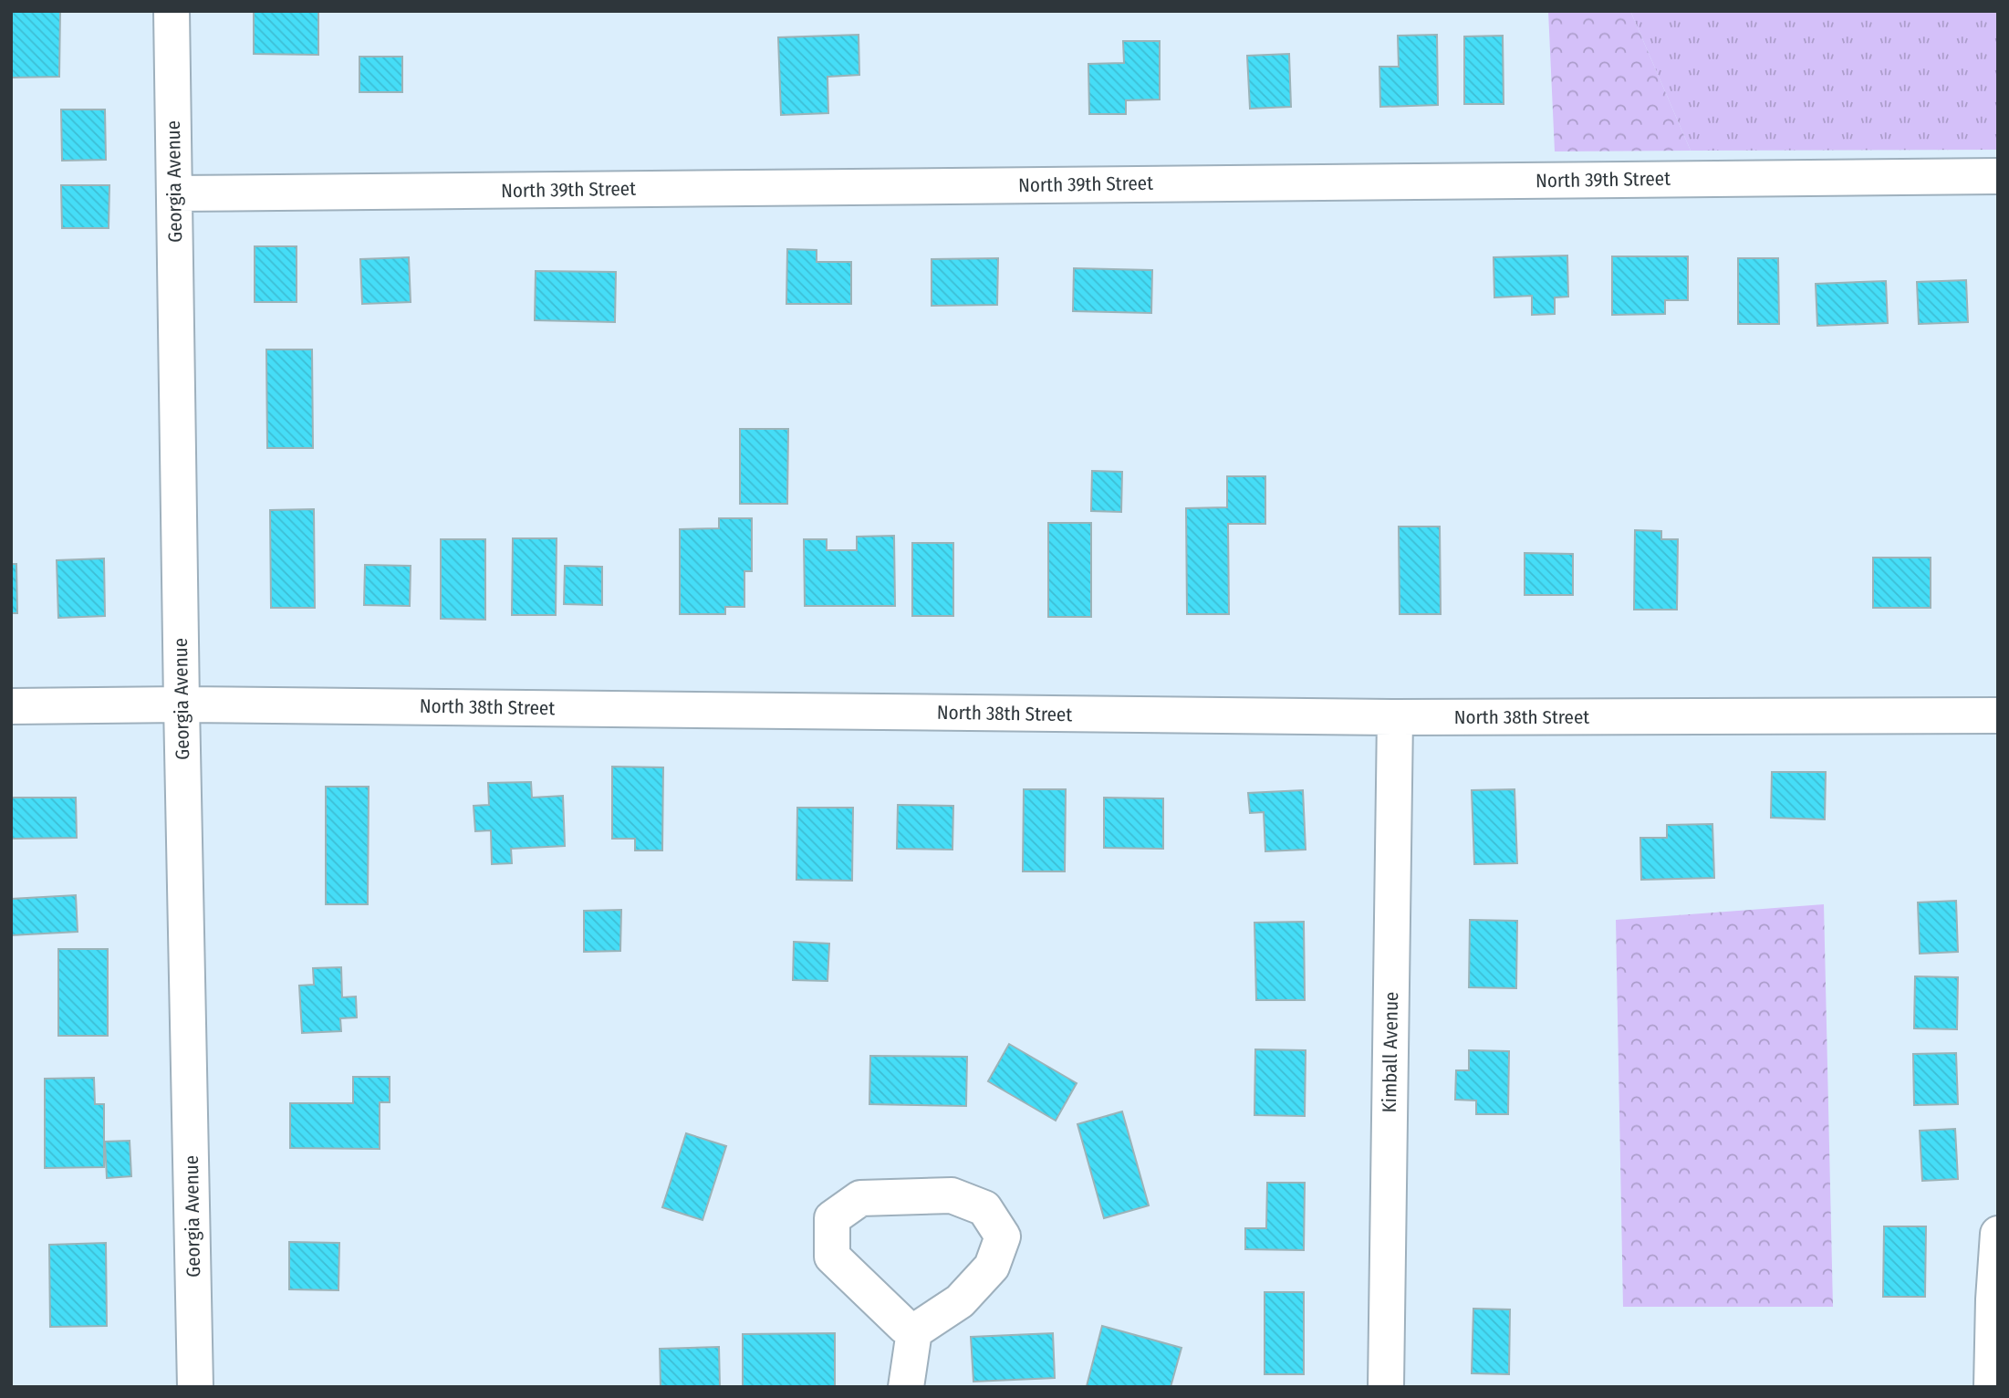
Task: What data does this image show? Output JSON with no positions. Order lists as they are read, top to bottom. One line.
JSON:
{"streets":{"street":["North 39th Street","Georgia Avenue","North 38th Street","Kimball Avenue"]},"crossings":[["North 39th Street","Georgia Avenue"],["Georgia Avenue","North 38th Street"],["North 38th Street","Kimball Avenue"]]}
